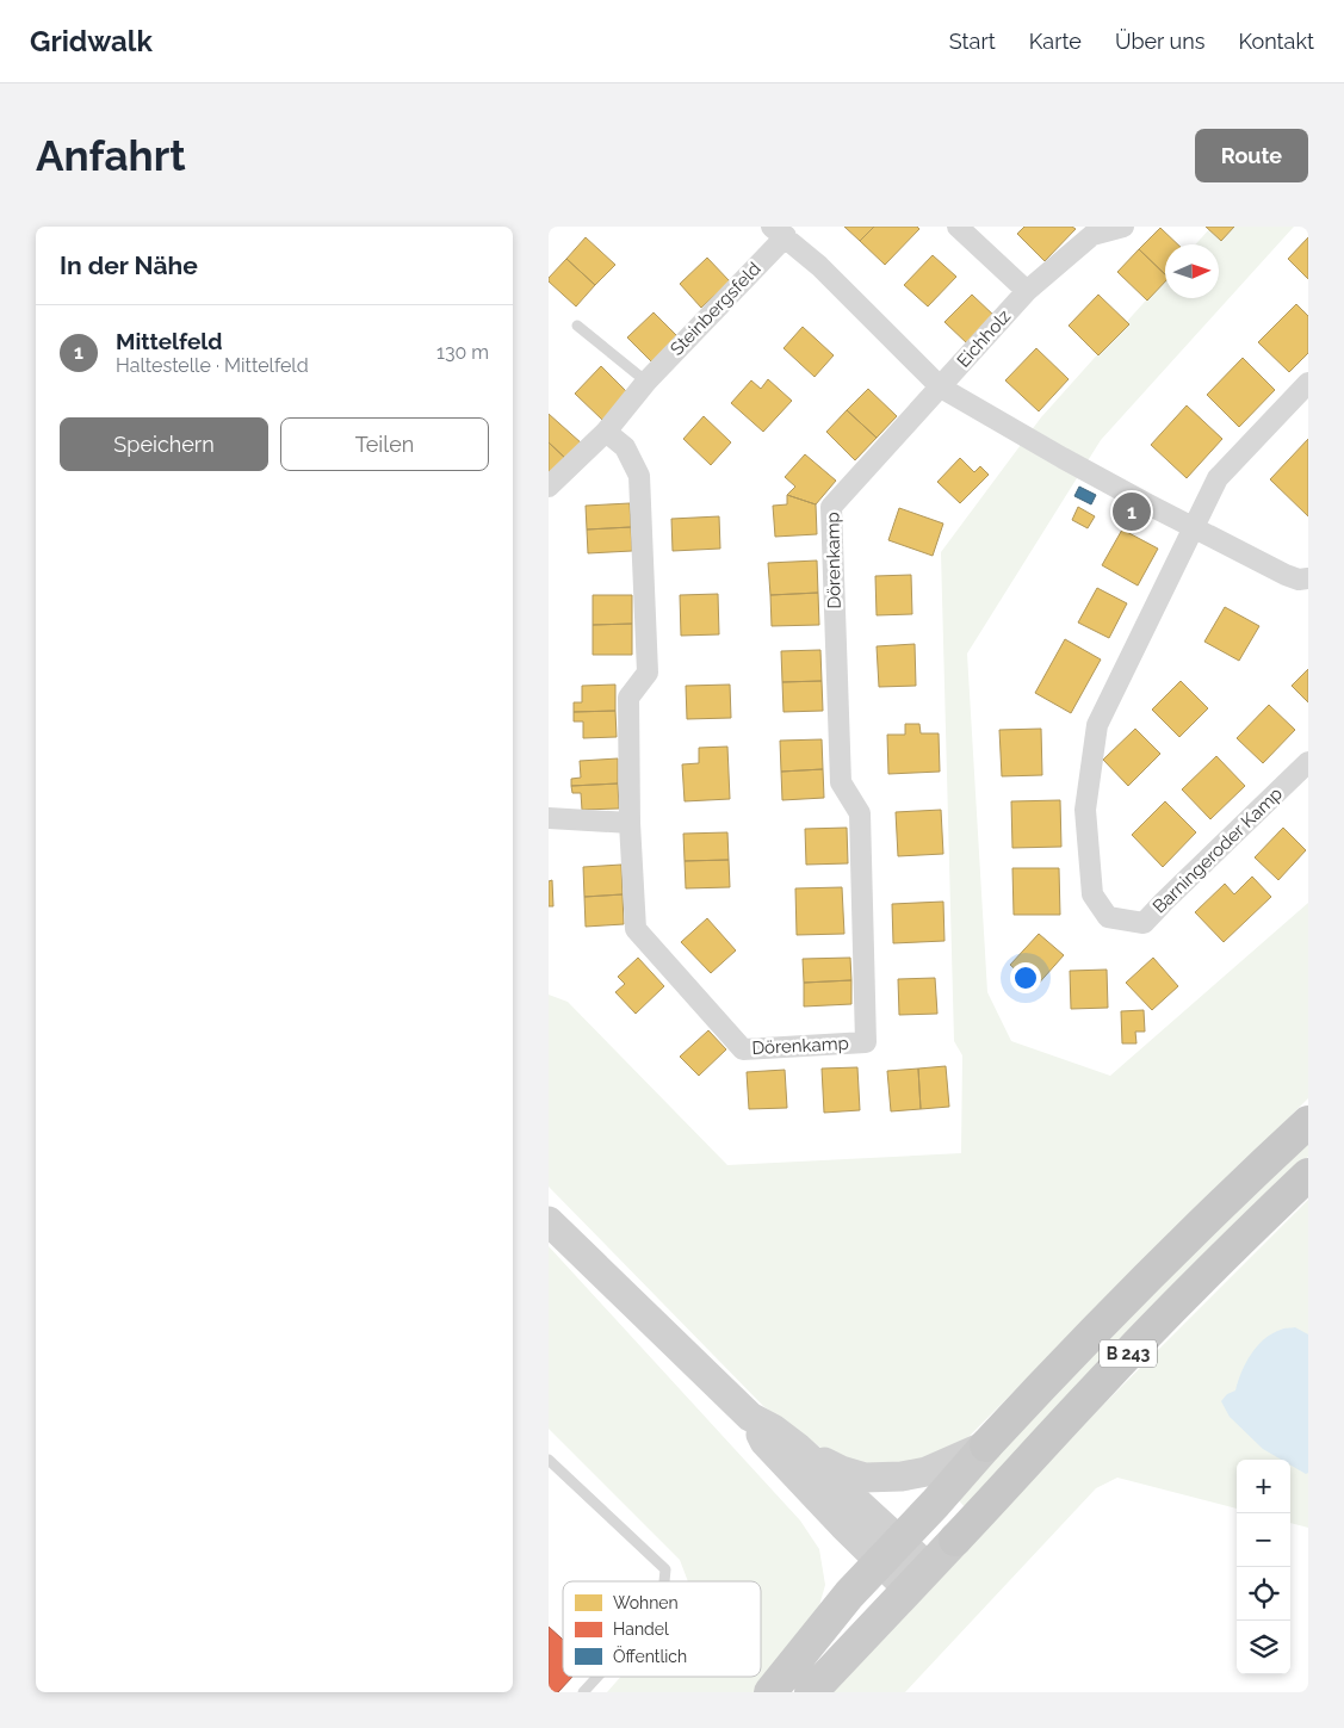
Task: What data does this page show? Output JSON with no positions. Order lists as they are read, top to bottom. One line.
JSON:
{"streets":{"highway":["B 243"],"street":["Steinbergsfeld","Eichholz","Dörenkamp","Barningeroder Kamp"]},"crossings":[["Steinbergsfeld","Dörenkamp"],["Eichholz","Dörenkamp"]],"legend":["Wohnen","Handel","Öffentlich"],"north":"right","page":{"header":"Gridwalk","nav":["Start","Karte","Über uns","Kontakt"],"buttons":["Route",["Speichern","Teilen"]],"title":"Anfahrt","heading":"In der Nähe","list":[{"mark":"1","name":"Mittelfeld","note":"Haltestelle · Mittelfeld","value":"130 m"}],"pins":"1","map_buttons":["+","−"]}}
